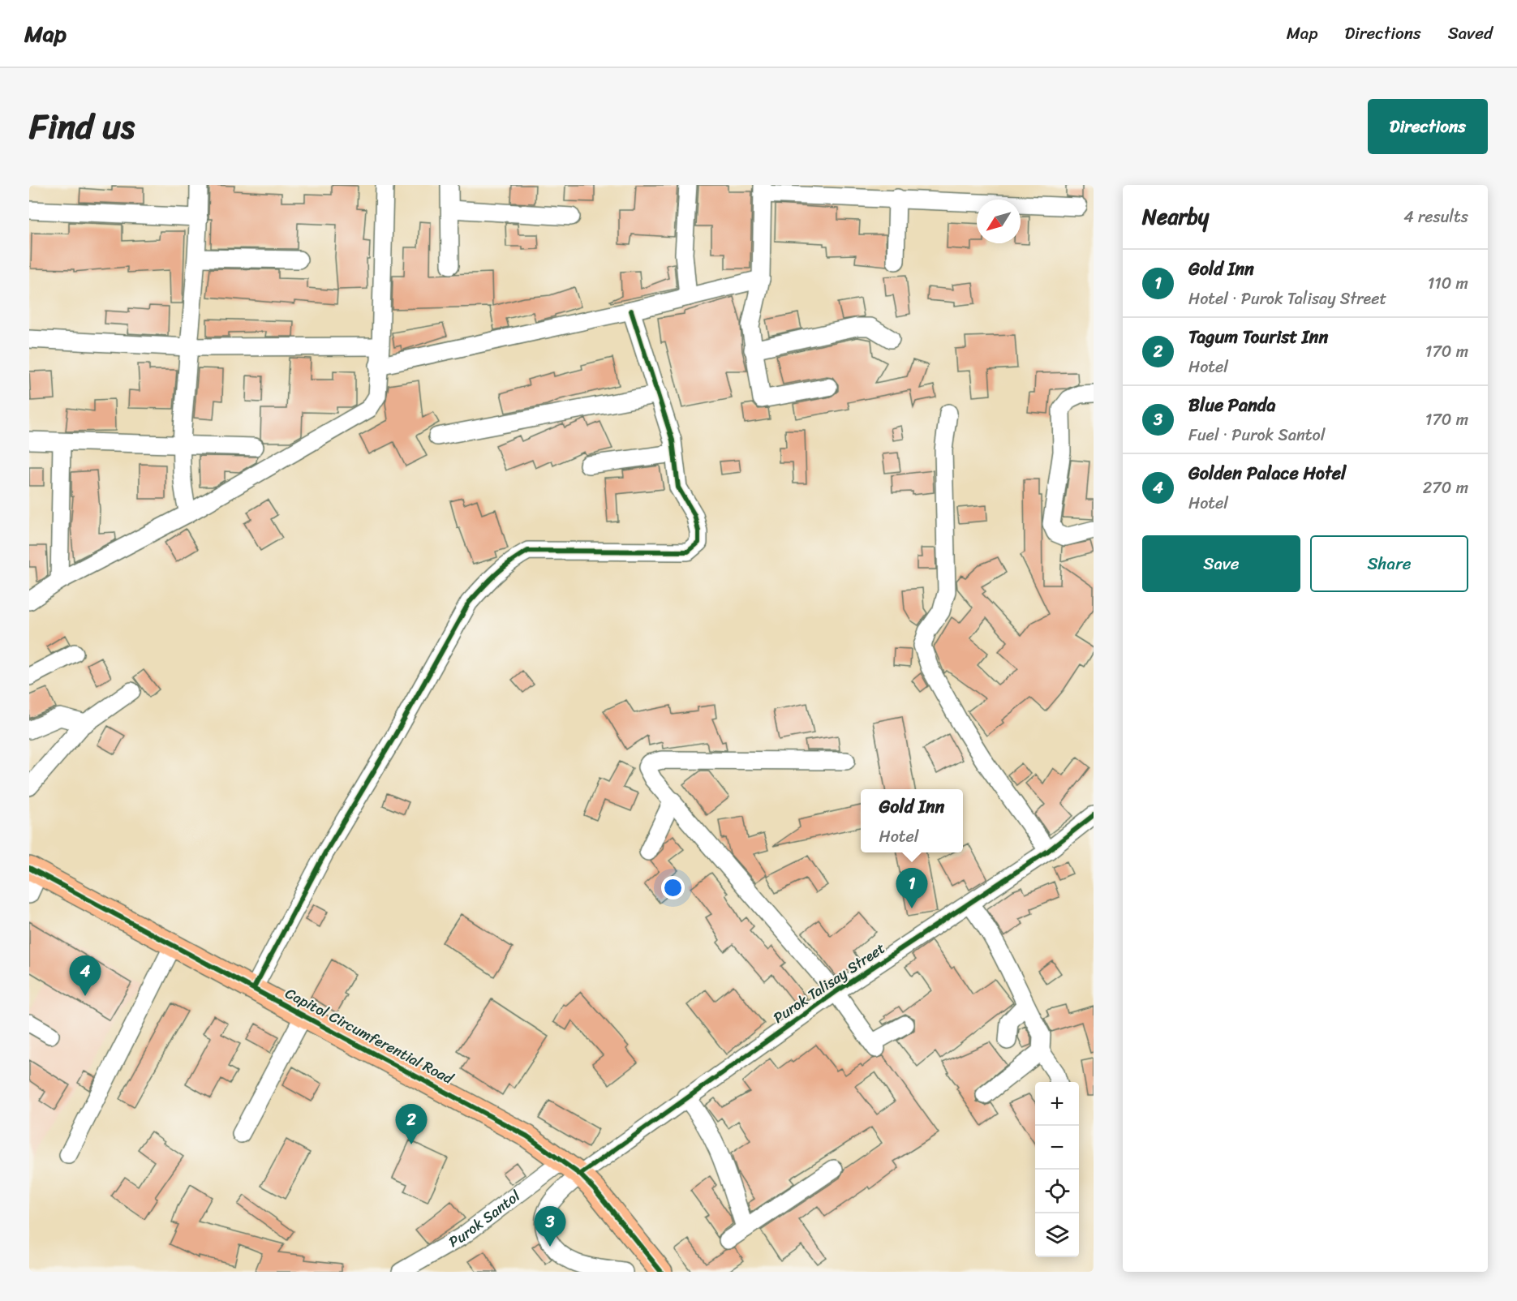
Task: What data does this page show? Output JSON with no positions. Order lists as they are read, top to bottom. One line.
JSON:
{"streets":{"main road":["Capitol Circumferential Road"],"street":["Purok Talisay Street","Purok Santol"]},"crossings":[["Purok Talisay Street","Capitol Circumferential Road"],["Capitol Circumferential Road","Purok Santol"]],"north":"bottom left","page":{"header":"Map","nav":["Map","Directions","Saved"],"title":"Find us","buttons":["Directions",["Save","Share"]],"heading":["Nearby","4 results"],"list":[{"mark":"1","name":"Gold Inn","note":"Hotel · Purok Talisay Street","value":"110 m"},{"mark":"2","name":"Tagum Tourist Inn","note":"Hotel","value":"170 m"},{"mark":"3","name":"Blue Panda","note":"Fuel · Purok Santol","value":"170 m"},{"mark":"4","name":"Golden Palace Hotel","note":"Hotel","value":"270 m"}],"popup":["Gold Inn","Hotel"],"pins":["1","4","2","3"],"map_buttons":["+","−"]}}
